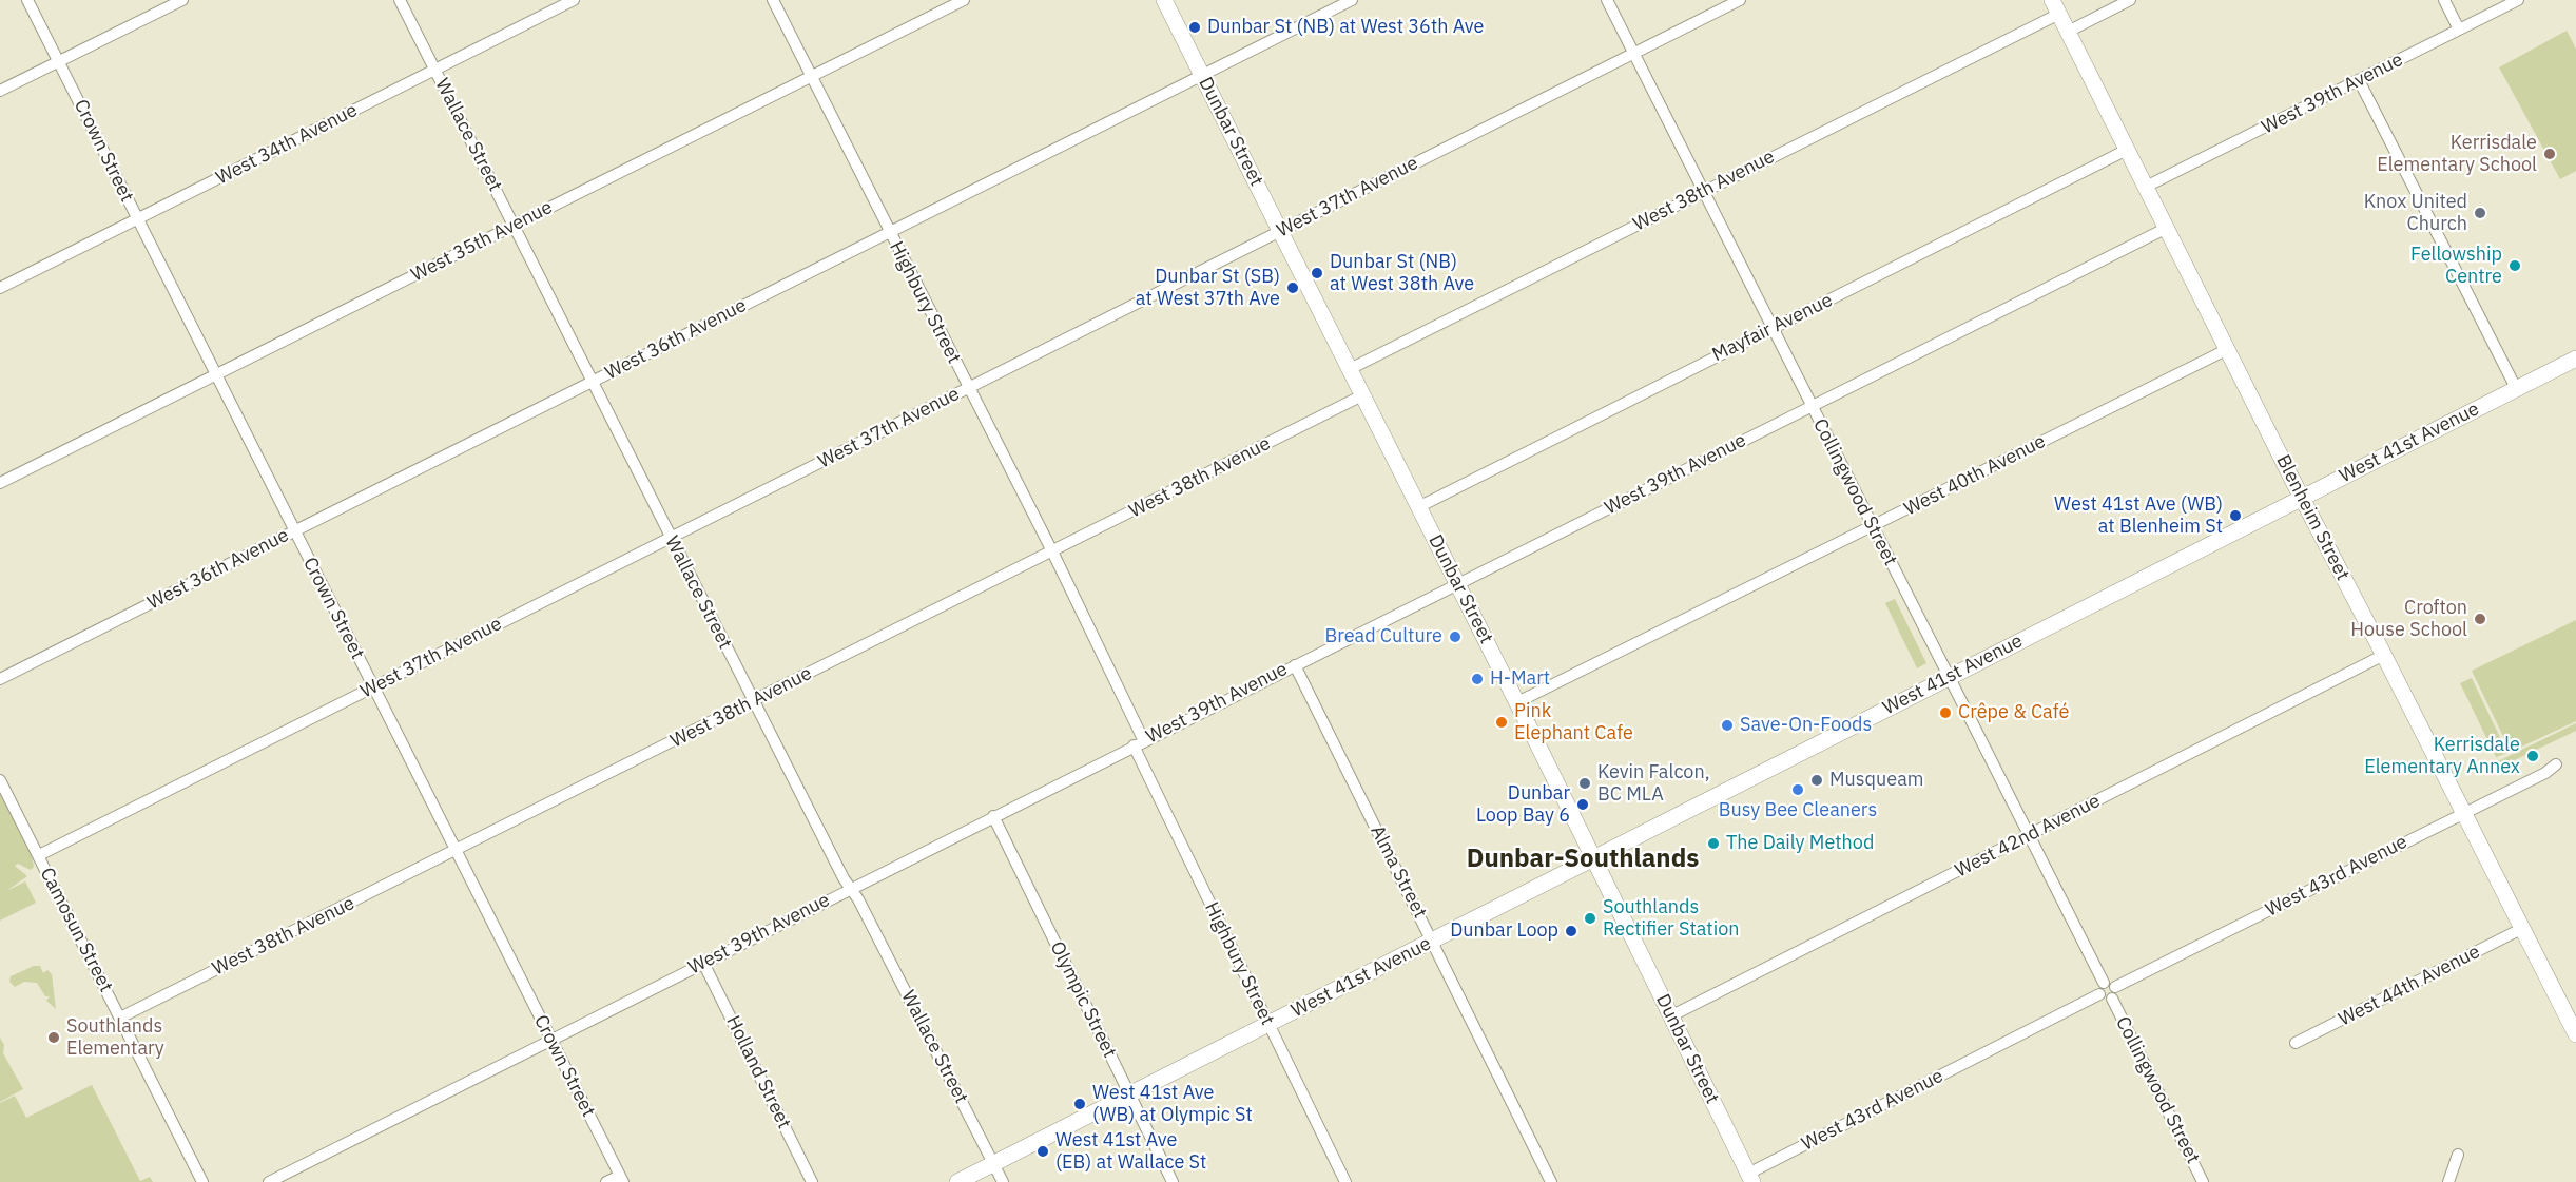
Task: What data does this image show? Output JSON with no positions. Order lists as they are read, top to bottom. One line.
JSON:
{"streets":{"main road":["Dunbar Street","West 41st Avenue","Blenheim Street"],"street":["West 39th Avenue","Wallace Street","West 34th Avenue","Crown Street","West 38th Avenue","West 37th Avenue","West 35th Avenue","Highbury Street","Mayfair Avenue","West 36th Avenue","West 40th Avenue","Collingwood Street","West 42nd Avenue","Alma Street","West 43rd Avenue","Camosun Street","West 44th Avenue","Olympic Street","Holland Street"]},"crossings":[["West 39th Avenue","Dunbar Street"],["West 39th Avenue","Wallace Street"],["West 39th Avenue","Crown Street"],["West 39th Avenue","Highbury Street"],["West 39th Avenue","Collingwood Street"],["West 39th Avenue","Blenheim Street"],["West 39th Avenue","Alma Street"],["West 39th Avenue","Olympic Street"],["West 39th Avenue","Holland Street"],["Dunbar Street","West 38th Avenue"],["Dunbar Street","West 37th Avenue"],["Dunbar Street","Mayfair Avenue"],["Dunbar Street","West 36th Avenue"],["Dunbar Street","West 41st Avenue"],["Dunbar Street","West 40th Avenue"],["Dunbar Street","West 42nd Avenue"],["Dunbar Street","West 43rd Avenue"],["Wallace Street","West 34th Avenue"],["Wallace Street","West 38th Avenue"],["Wallace Street","West 37th Avenue"],["Wallace Street","West 35th Avenue"],["Wallace Street","West 36th Avenue"],["Wallace Street","West 41st Avenue"],["West 34th Avenue","Crown Street"],["Crown Street","West 38th Avenue"],["Crown Street","West 37th Avenue"],["Crown Street","West 35th Avenue"],["Crown Street","West 36th Avenue"],["West 38th Avenue","Highbury Street"],["West 38th Avenue","Collingwood Street"],["West 38th Avenue","Blenheim Street"],["West 38th Avenue","Camosun Street"],["West 37th Avenue","Highbury Street"],["West 37th Avenue","Collingwood Street"],["West 37th Avenue","Camosun Street"],["West 35th Avenue","Highbury Street"],["Highbury Street","West 36th Avenue"],["Highbury Street","West 41st Avenue"],["Mayfair Avenue","Collingwood Street"],["Mayfair Avenue","Blenheim Street"],["West 41st Avenue","Collingwood Street"],["West 41st Avenue","Blenheim Street"],["West 41st Avenue","Alma Street"],["West 41st Avenue","Olympic Street"],["West 40th Avenue","Collingwood Street"],["West 40th Avenue","Blenheim Street"],["Collingwood Street","West 42nd Avenue"],["Collingwood Street","West 43rd Avenue"],["Blenheim Street","West 42nd Avenue"],["Blenheim Street","West 43rd Avenue"],["Blenheim Street","West 44th Avenue"]],"districts":["Dunbar-Southlands"],"places":["Dunbar St (NB) at West 36th Ave","Kerrisdale Elementary School","Knox United Church","Fellowship Centre","Dunbar St (NB) at West 38th Ave","Dunbar St (SB) at West 37th Ave","West 41st Ave (WB) at Blenheim St","Crofton House School","Bread Culture","H-Mart","Crêpe & Café","Pink Elephant Cafe","Save-On-Foods","Kerrisdale Elementary Annex","Musqueam","Kevin Falcon, BC MLA","Busy Bee Cleaners","Dunbar Loop Bay 6","The Daily Method","Southlands Rectifier Station","Dunbar Loop","Southlands Elementary","West 41st Ave (WB) at Olympic St","West 41st Ave (EB) at Wallace St"]}
